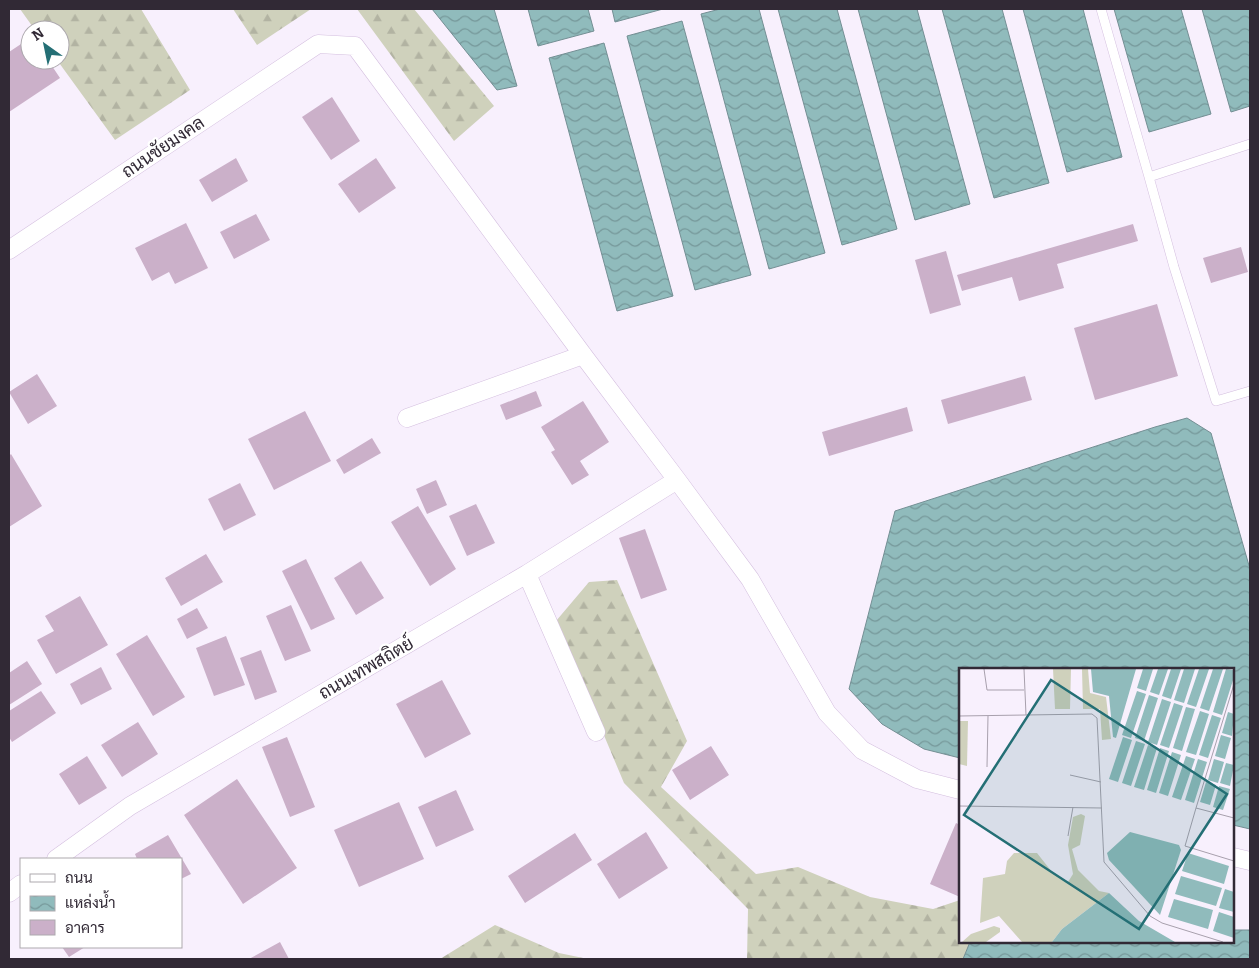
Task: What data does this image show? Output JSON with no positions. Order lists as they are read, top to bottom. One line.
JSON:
{"streets":{"street":["ถนนชัยมงคล","ถนนเทพสถิตย์"]},"legend":["ถนน","แหล่งน้ำ","อาคาร"],"north":"top left"}
